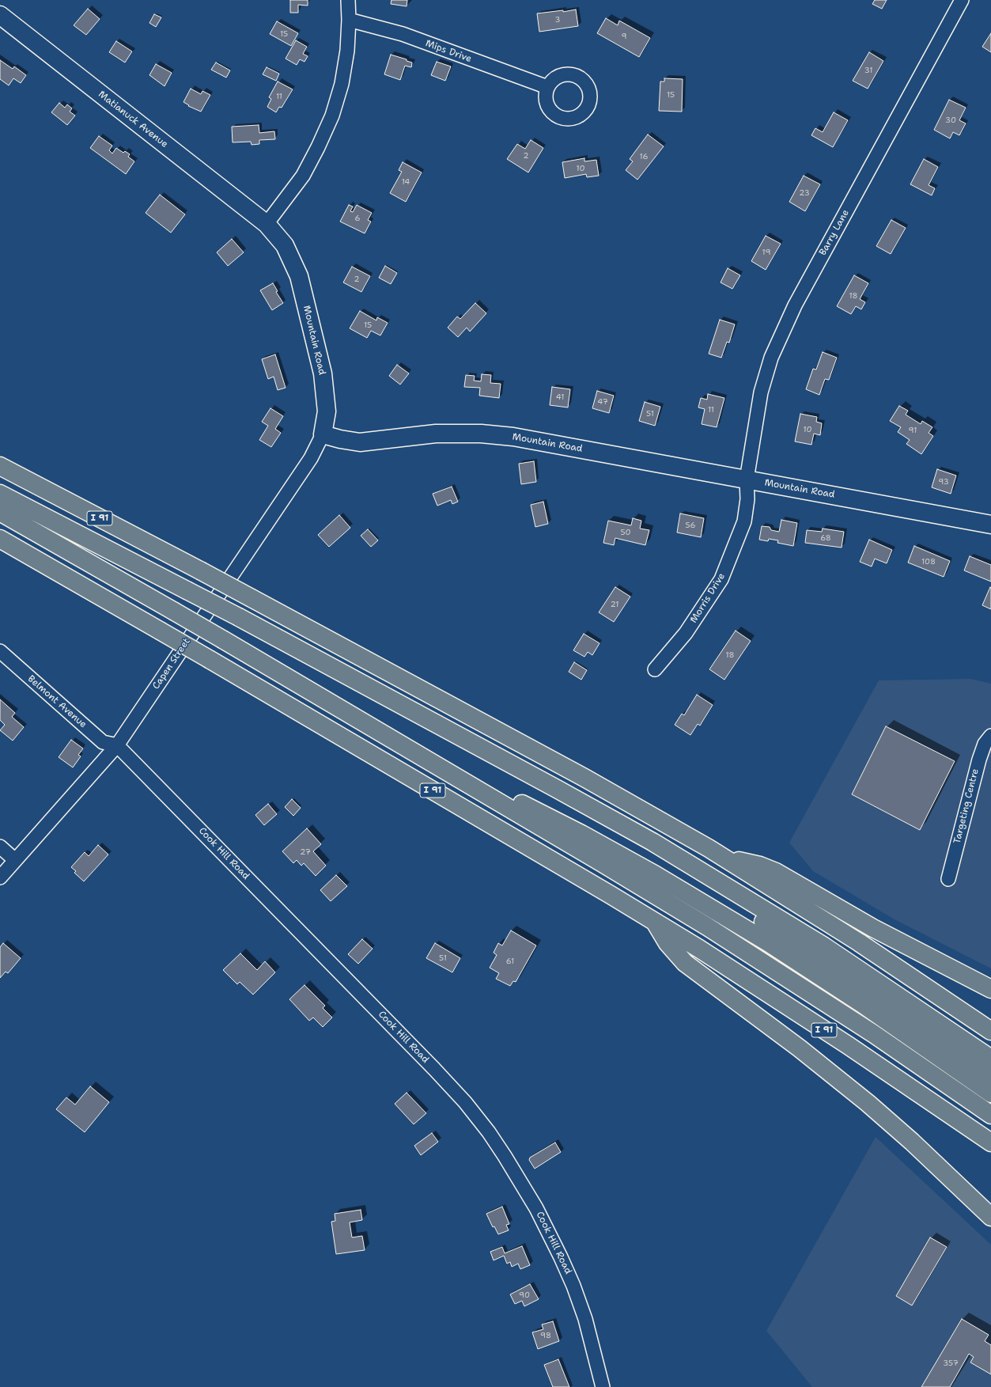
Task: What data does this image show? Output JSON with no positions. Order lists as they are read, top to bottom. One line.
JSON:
{"streets":{"highway":["I 91"],"street":["Mips Drive","Matianuck Avenue","Barry Lane","Mountain Road","Morris Drive","Capen Street","Belmont Avenue","Targeting Centre","Cook Hill Road"]},"crossings":[["Matianuck Avenue","Mountain Road"],["Barry Lane","Mountain Road"],["Barry Lane","Morris Drive"],["Mountain Road","Morris Drive"],["Mountain Road","Capen Street"],["Capen Street","Belmont Avenue"],["Capen Street","Cook Hill Road"],["Belmont Avenue","Cook Hill Road"]],"house_numbers":["3","15","9","31","15","11","30","2","16","10","14","23","6","19","2","18","15","41","47","11","51","10","91","93","56","50","68","108","21","18","27","51","61","90","98","357"]}
